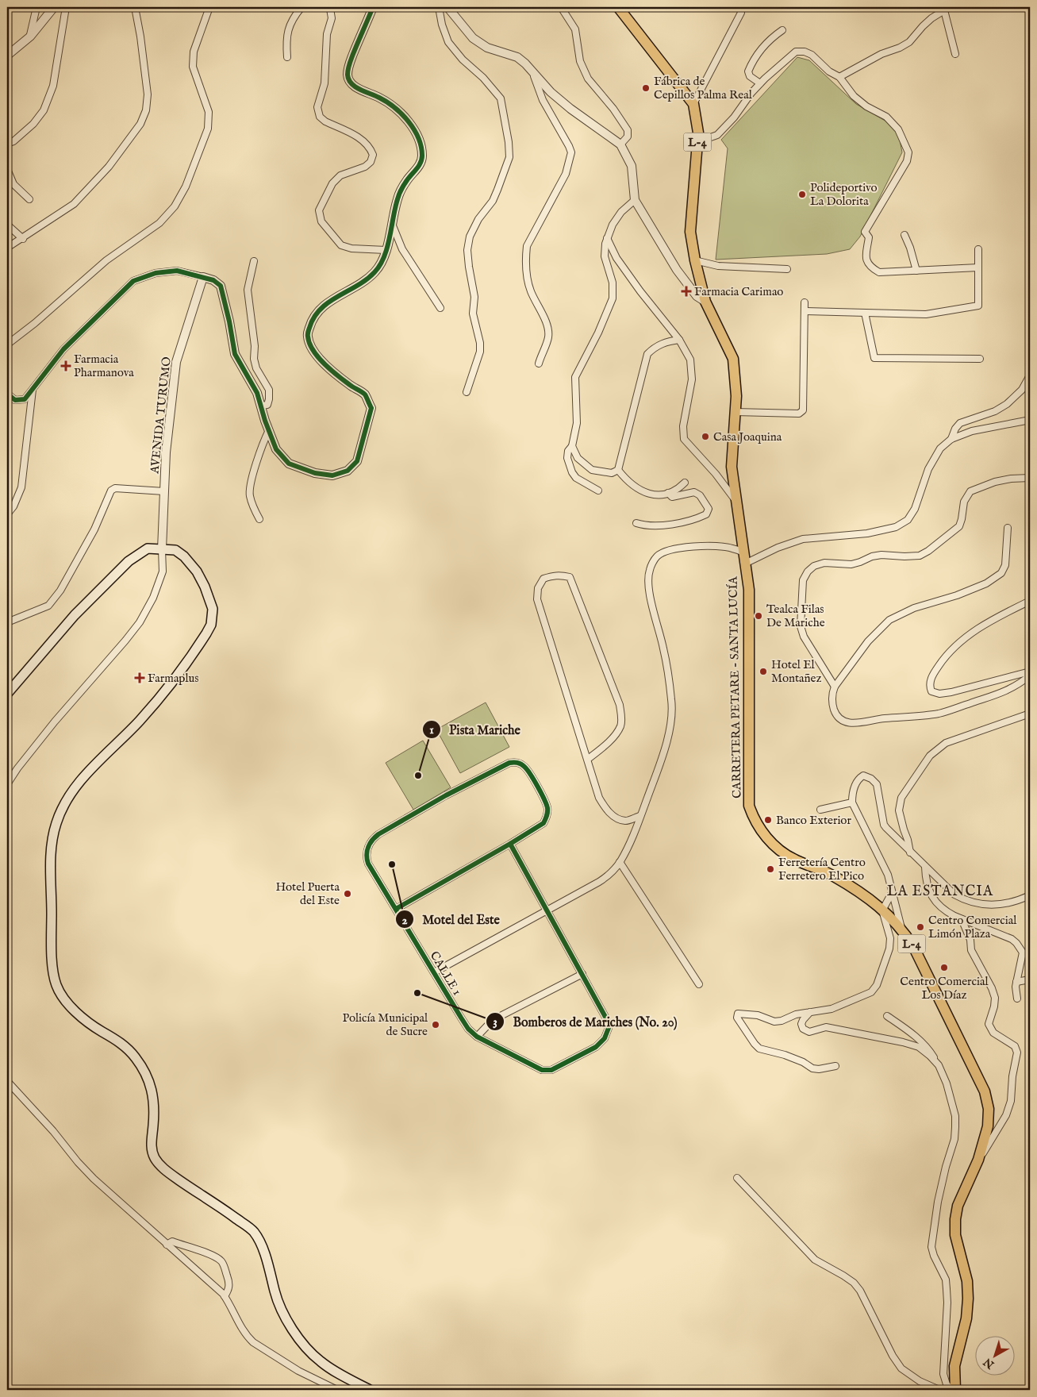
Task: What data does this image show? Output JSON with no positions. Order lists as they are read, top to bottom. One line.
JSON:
{"streets":{"main road":["L-4","CARRETERA PETARE - SANTA LUCÍA"],"street":["AVENIDA TURUMO","CALLE 1"]},"districts":["LA ESTANCIA"],"places":{"other":["Fábrica de Cepillos Palma Real","Polideportivo La Dolorita","Casa Joaquina","Tealca Filas De Mariche","Hotel El Montañez","Pista Mariche","Banco Exterior","Motel del Este","Ferretería Centro Ferretero El Pico","Hotel Puerta del Este","Centro Comercial Limón Plaza","Centro Comercial Los Díaz","Bomberos de Mariches (No. 20)","Policía Municipal de Sucre"],"health":["Farmacia Carimao","Farmacia Pharmanova","Farmaplus"]},"north":"bottom left"}
